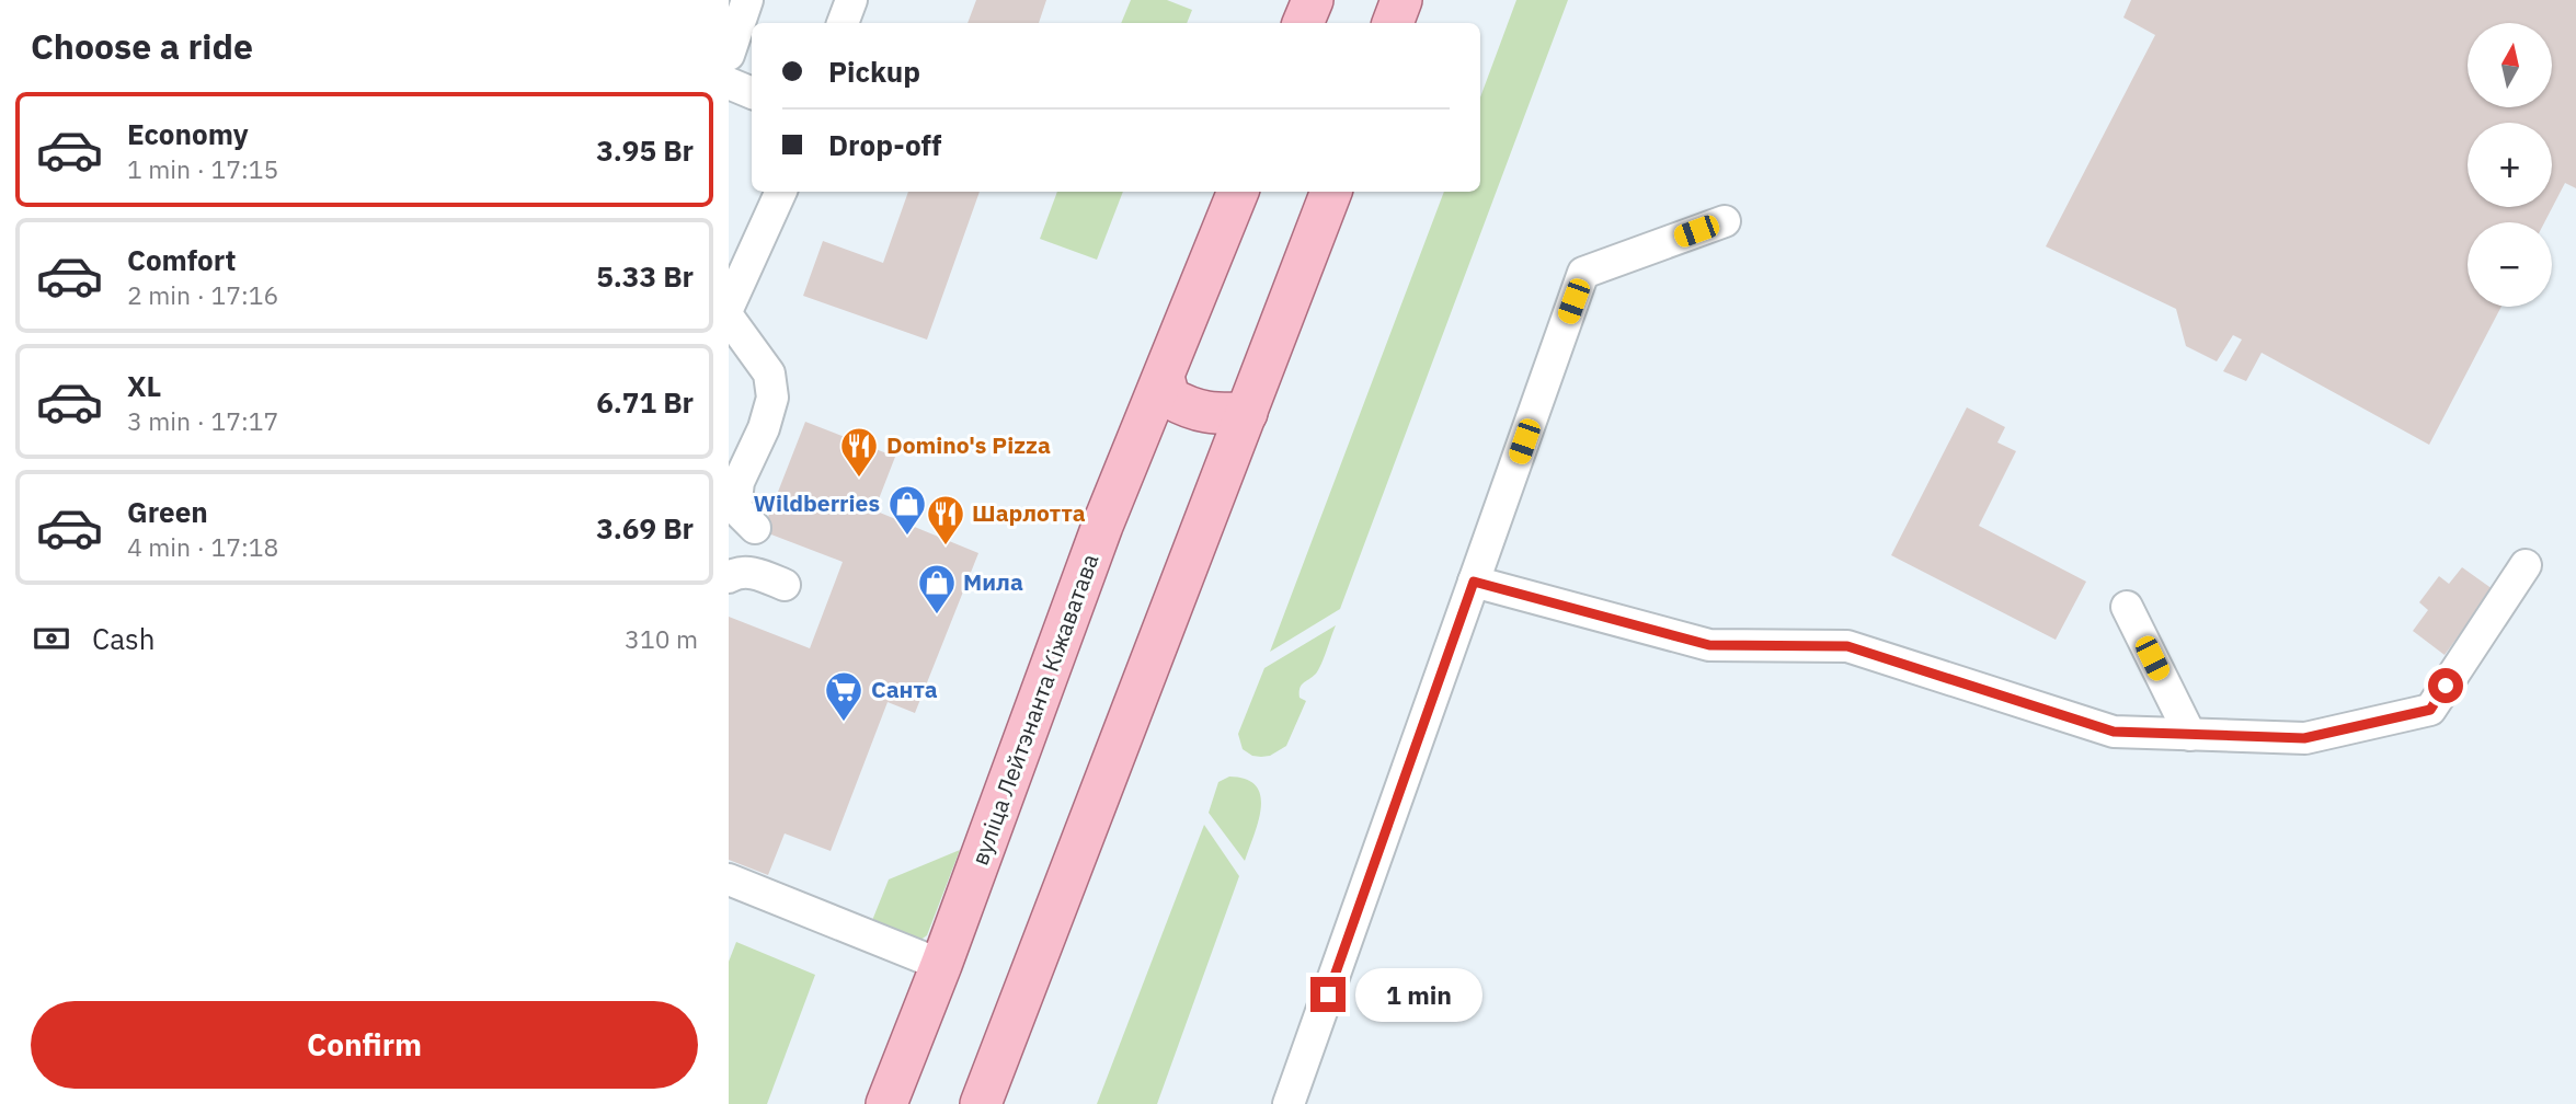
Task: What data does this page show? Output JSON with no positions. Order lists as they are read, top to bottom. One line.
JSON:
{"streets":{"main road":["вуліца Лейтэнанта Кіжаватава"]},"places":{"restaurant":["Domino's Pizza","Шарлотта"],"shop":["Wildberries","Мила"],"supermarket":["Санта"]},"north":"top","page":{"heading":"Choose a ride","map_buttons":["+","−"],"banner":["Pickup","Drop-off"],"list":[{"name":"Economy","note":"1 min · 17:15","value":"3.95 Br"},{"name":"Comfort","note":"2 min · 17:16","value":"5.33 Br"},{"name":"XL","note":"3 min · 17:17","value":"6.71 Br"},{"name":"Green","note":"4 min · 17:18","value":"3.69 Br"}],"pay":["Cash","310 m"],"bubble":"1 min","buttons":"Confirm"}}
